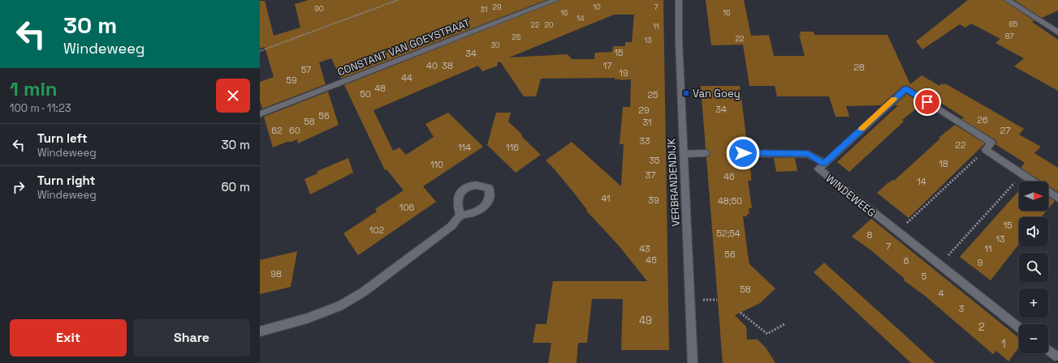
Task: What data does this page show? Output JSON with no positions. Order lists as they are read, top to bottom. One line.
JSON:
{"streets":{"street":["CONSTANT VAN GOEYSTRAAT","VERBRANDENDIJK","WINDEWEEG"]},"places":{"transit":["Van Goey"]},"house_numbers":["29","10","7","90","31","16","16","14","85","22","20","11","87","26","22","13","30","15","34","40","38","17","28","57","19","44","59","48","50","25","34","29","56","26","58","31","62","60","27","33","22","114","116","35","18","110","37","46","14","41","39","48;50","106","15","102","52;54","8","13","7","43","11","56","45","6","9","98","5","58","4","3","49","2","1"],"north":"right","page":{"turn":["30 m","Windeweeg"],"heading":["1 min","100 m · 11:23"],"list":[{"name":"Turn left","note":"Windeweeg","value":"30 m"},{"name":"Turn right","note":"Windeweeg","value":"60 m"}],"map_buttons":["+","−"],"buttons":["Exit","Share"]}}
